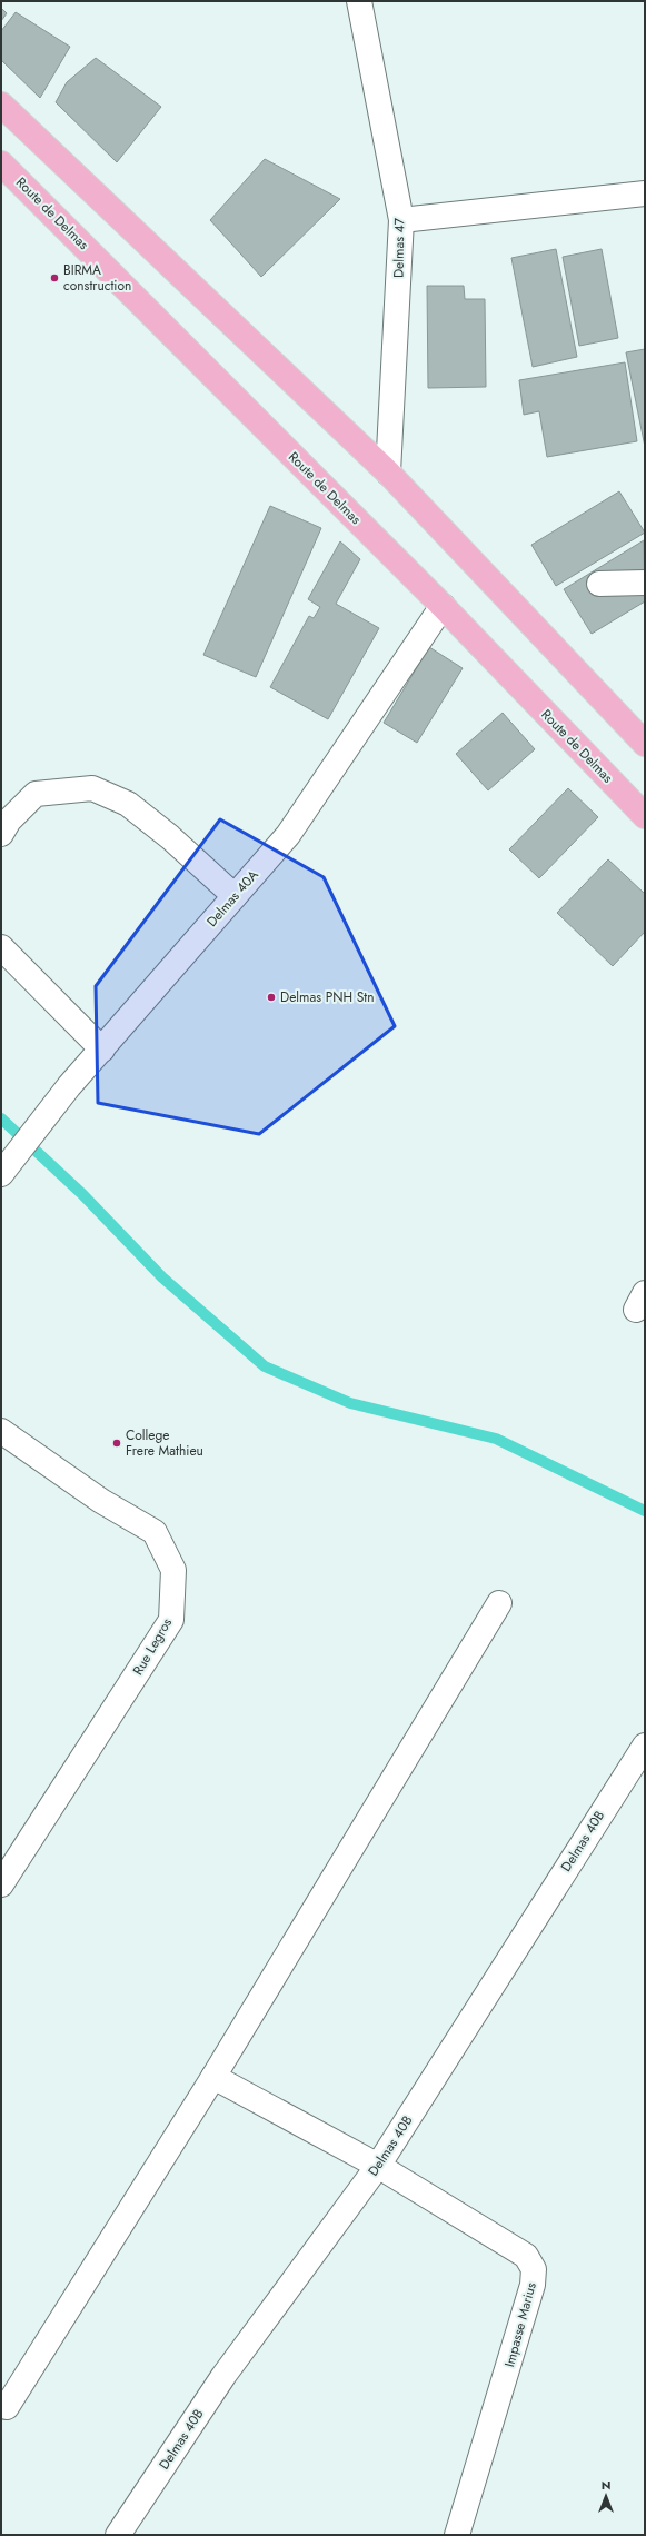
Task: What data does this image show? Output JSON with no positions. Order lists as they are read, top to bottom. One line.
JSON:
{"streets":{"main road":["Route de Delmas"],"street":["Delmas 47","Delmas 40A","Rue Legros","Delmas 40B","Impasse Marius"]},"crossings":[["Route de Delmas","Delmas 40A"],["Delmas 40B","Impasse Marius"]],"places":["BIRMA construction","Delmas PNH Stn","College Frere Mathieu"],"north":"top"}
